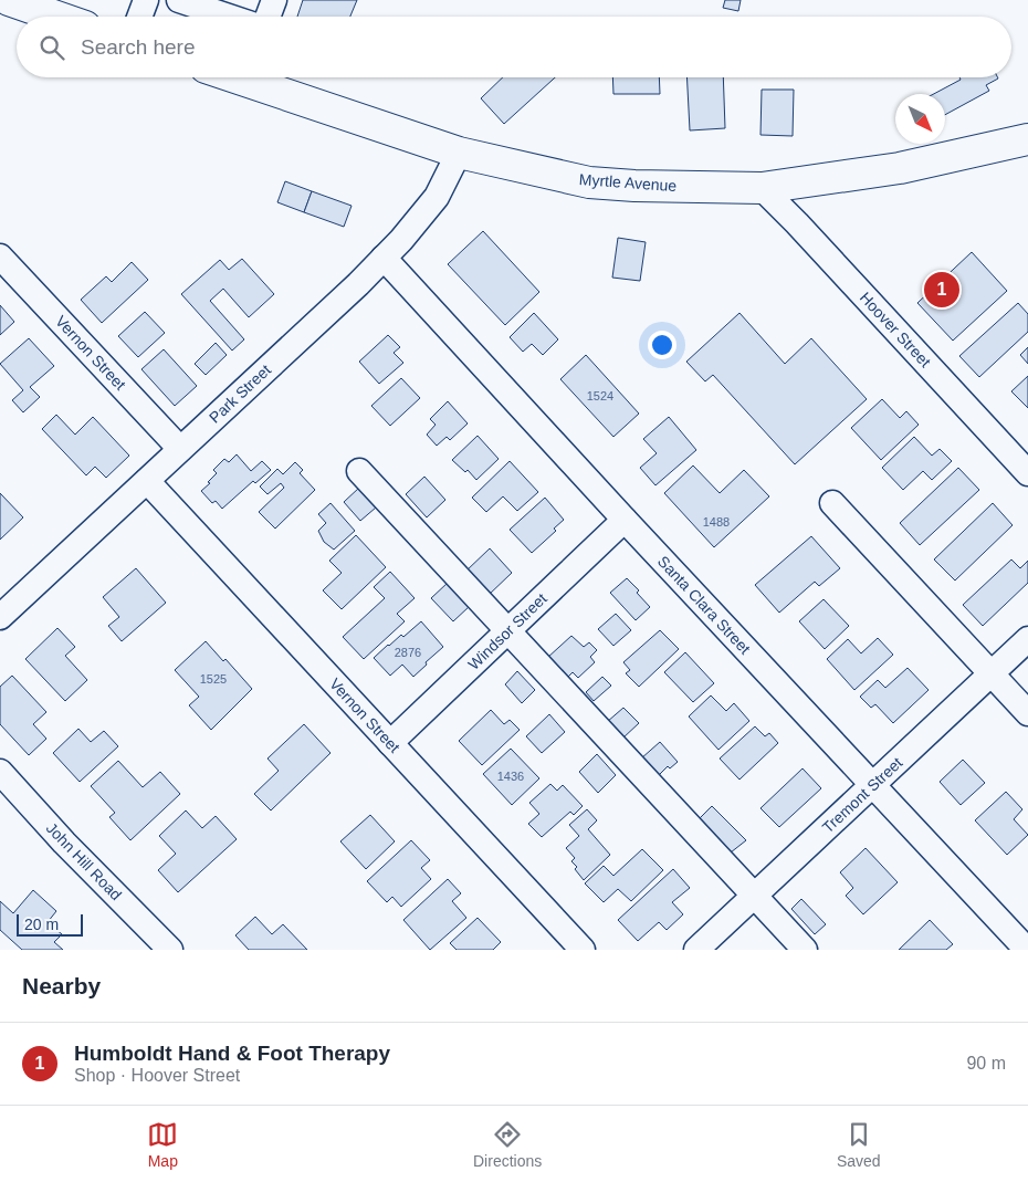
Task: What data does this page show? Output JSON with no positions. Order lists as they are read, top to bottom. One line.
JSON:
{"streets":{"main road":["Myrtle Avenue"],"street":["Hoover Street","Vernon Street","Park Street","Santa Clara Street","Windsor Street","Tremont Street","John Hill Road"]},"crossings":[["Myrtle Avenue","Hoover Street"],["Myrtle Avenue","Park Street"],["Vernon Street","Park Street"],["Vernon Street","Windsor Street"],["Park Street","Santa Clara Street"],["Santa Clara Street","Windsor Street"],["Santa Clara Street","Tremont Street"]],"house_numbers":["1524","1488","2876","1525","1436"],"scale_bar":"20 m","north":"bottom right","page":{"search":"Search here","pins":"1","scale":"20 m","heading":"Nearby","list":[{"mark":"1","name":"Humboldt Hand & Foot Therapy","note":"Shop · Hoover Street","value":"90 m"}],"nav":["Map","Directions","Saved"]}}
